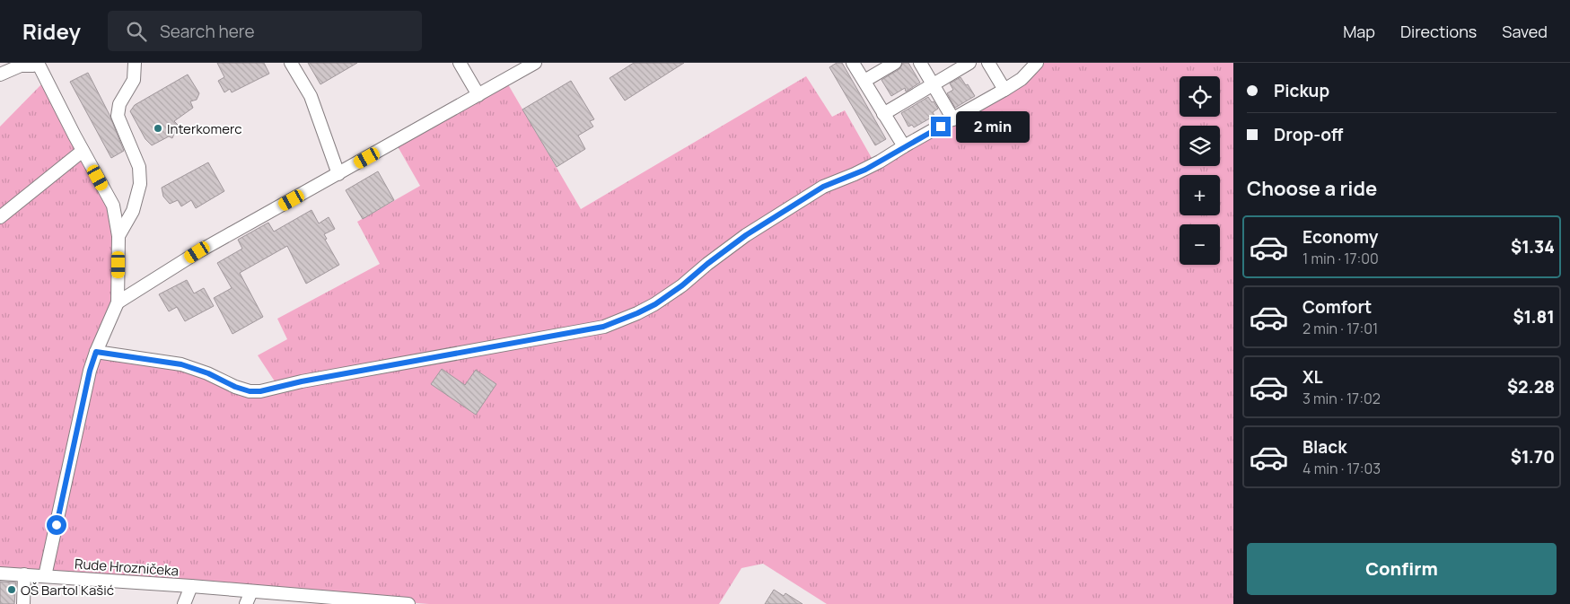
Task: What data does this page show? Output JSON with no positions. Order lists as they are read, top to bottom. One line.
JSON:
{"streets":{"street":["Rude Hrozničeka"]},"places":["Interkomerc","OŠ Bartol Kašić"],"page":{"header":"Ridey","search":"Search here","nav":["Map","Directions","Saved"],"banner":["Pickup","Drop-off"],"map_buttons":["+","−"],"bubble":"2 min","heading":"Choose a ride","list":[{"name":"Economy","note":"1 min · 17:00","value":"$1.34"},{"name":"Comfort","note":"2 min · 17:01","value":"$1.81"},{"name":"XL","note":"3 min · 17:02","value":"$2.28"},{"name":"Black","note":"4 min · 17:03","value":"$1.70"}],"buttons":"Confirm"}}
